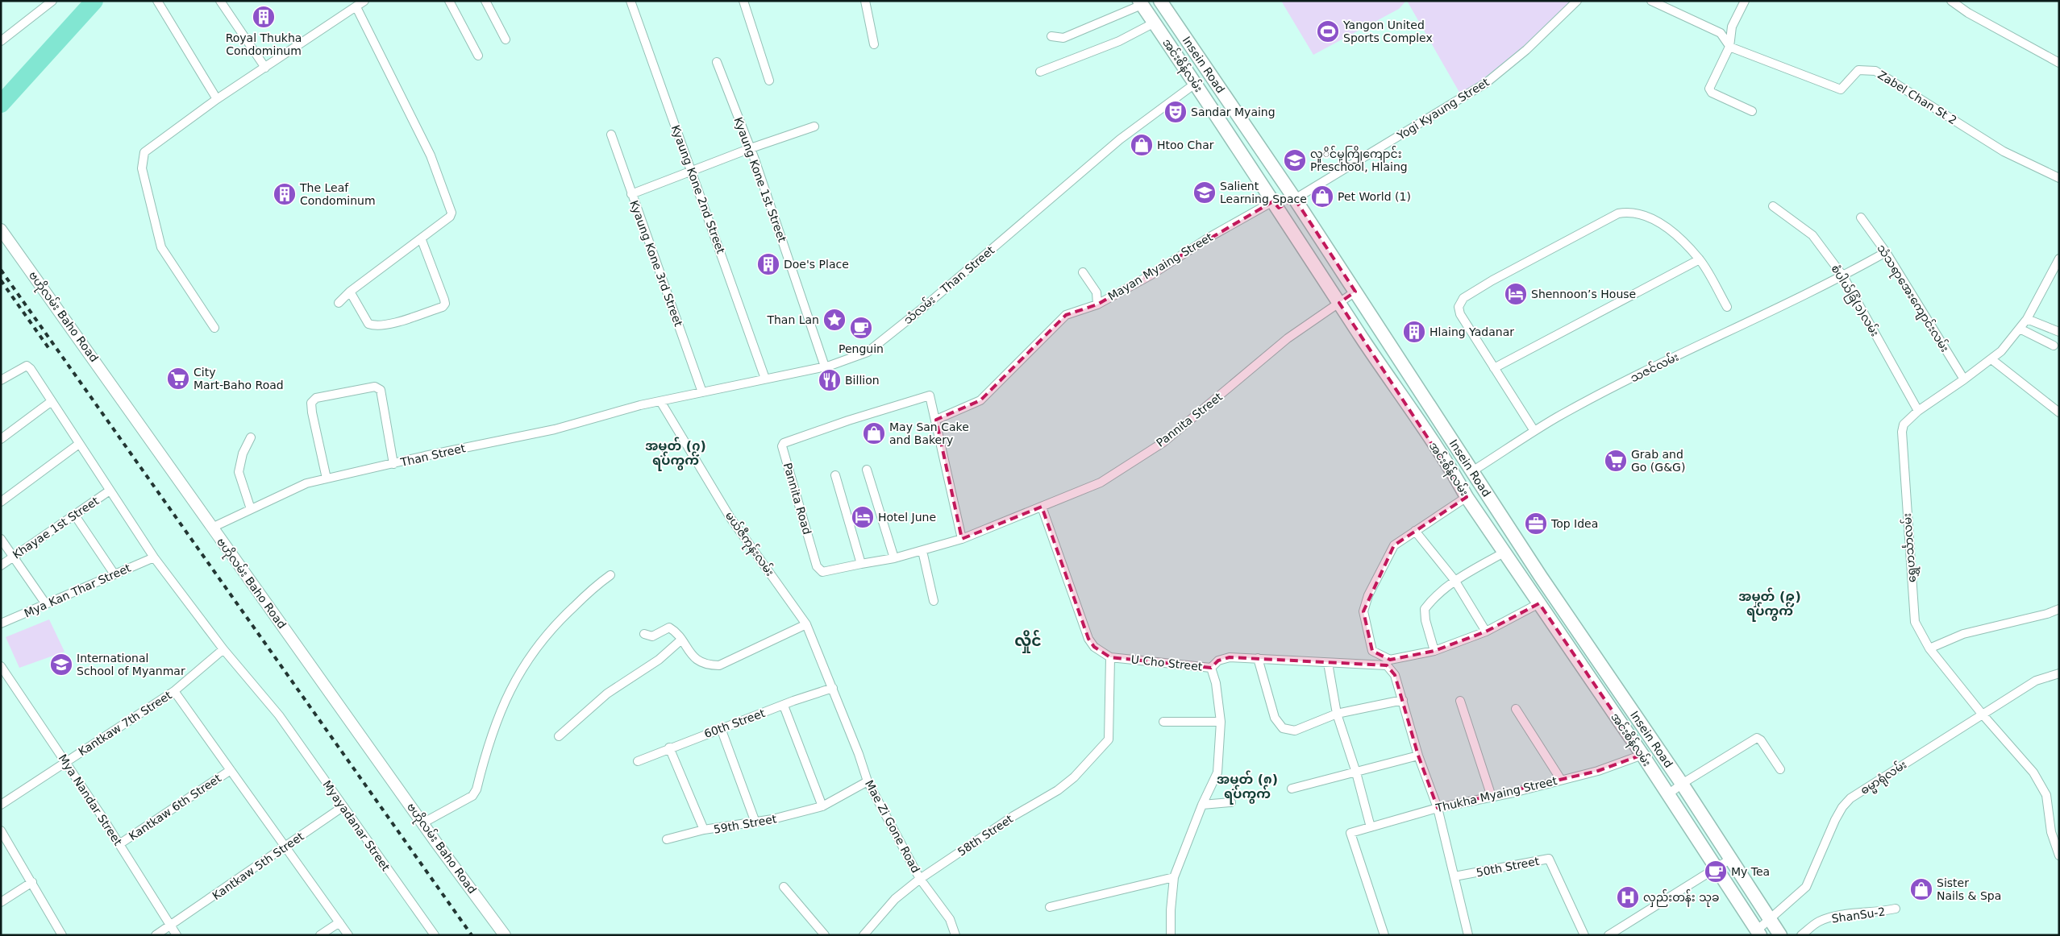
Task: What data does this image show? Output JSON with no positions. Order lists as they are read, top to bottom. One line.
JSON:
{"streets":{"main road":["အင်းစိန်လမ်း","Insein Road","ဗဟိုလမ်း Baho Road"],"street":["Zabel Chan St 2","Yogi Kyaung Street","Kyaung Kone 1st Street","Kyaung Kone 2nd Street","Kyaung Kone 3rd Street","Mayan Myaing Street","သံလမ်း - Than Street","သံသရာအေးကျောင်းလမ်း","စံပါယ်ခြံ(၁)လမ်း","သဇင်လမ်း","Pannita Street","Than Street","Pannita Road","Khayae 1st Street","မယ်ဇီကုန်းလမ်း","ရွှေဟင်္သာလမ်း","Mya Kan Thar Street","U Cho Street","Kantkaw 7th Street","60th Street","ဓမ္မာရုံလမ်း","Thukha Myaing Street","Mya Nandar Street","Kantkaw 6th Street","59th Street","Myayadanar Street","Mae Zi Gone Road","58th Street","Kantkaw 5th Street","50th Street","ShanSu-2"]},"crossings":[["အင်းစိန်လမ်း","Mayan Myaing Street"],["အင်းစိန်လမ်း","သံလမ်း - Than Street"],["အင်းစိန်လမ်း","Pannita Street"],["အင်းစိန်လမ်း","ဓမ္မာရုံလမ်း"],["အင်းစိန်လမ်း","Thukha Myaing Street"],["Insein Road","Yogi Kyaung Street"],["Insein Road","သဇင်လမ်း"],["Insein Road","Pannita Street"],["Insein Road","ဓမ္မာရုံလမ်း"],["Kyaung Kone 1st Street","သံလမ်း - Than Street"],["Kyaung Kone 2nd Street","သံလမ်း - Than Street"],["Kyaung Kone 3rd Street","သံလမ်း - Than Street"],["Mayan Myaing Street","Pannita Road"],["သံလမ်း - Than Street","Than Street"],["သံလမ်း - Than Street","မယ်ဇီကုန်းလမ်း"],["သံသရာအေးကျောင်းလမ်း","သဇင်လမ်း"],["သံသရာအေးကျောင်းလမ်း","ရွှေဟင်္သာလမ်း"],["စံပါယ်ခြံ(၁)လမ်း","သဇင်လမ်း"],["စံပါယ်ခြံ(၁)လမ်း","ရွှေဟင်္သာလမ်း"],["ဗဟိုလမ်း Baho Road","Than Street"],["Pannita Street","Pannita Road"],["Pannita Street","U Cho Street"],["Than Street","မယ်ဇီကုန်းလမ်း"],["Khayae 1st Street","Myayadanar Street"],["မယ်ဇီကုန်းလမ်း","60th Street"],["မယ်ဇီကုန်းလမ်း","Mae Zi Gone Road"],["ရွှေဟင်္သာလမ်း","ဓမ္မာရုံလမ်း"],["Mya Kan Thar Street","Myayadanar Street"],["U Cho Street","58th Street"],["Kantkaw 7th Street","Mya Nandar Street"],["Kantkaw 7th Street","Myayadanar Street"],["60th Street","Mae Zi Gone Road"],["Mya Nandar Street","Kantkaw 6th Street"],["Mya Nandar Street","Kantkaw 5th Street"],["59th Street","Mae Zi Gone Road"],["Myayadanar Street","Kantkaw 5th Street"],["Mae Zi Gone Road","58th Street"]],"districts":["အမှတ် (၇) ရပ်ကွက်","အမှတ် (၉) ရပ်ကွက်","လှိုင်","အမှတ် (၈) ရပ်ကွက်"],"places":{"building":["Royal Thukha Condominum","The Leaf Condominum","Doe's Place","Hlaing Yadanar"],"sports":["Yangon United Sports Complex"],"theatre":["Sandar Myaing"],"shop":["Htoo Char","Pet World (1)","May San Cake and Bakery","Sister Nails & Spa"],"school or university":["လှုိင်မူကြိုကျောင်း Preschool, Hlaing","Salient Learning Space","International School of Myanmar"],"hotel":["Shennoon’s House","Hotel June"],"place":["Than Lan"],"cafe":["Penguin","My Tea"],"supermarket":["City Mart-Baho Road","Grab and Go (G&G)"],"restaurant":["Billion"],"office":["Top Idea"],"hospital":["လှည်းတန်း သုခ"]}}
